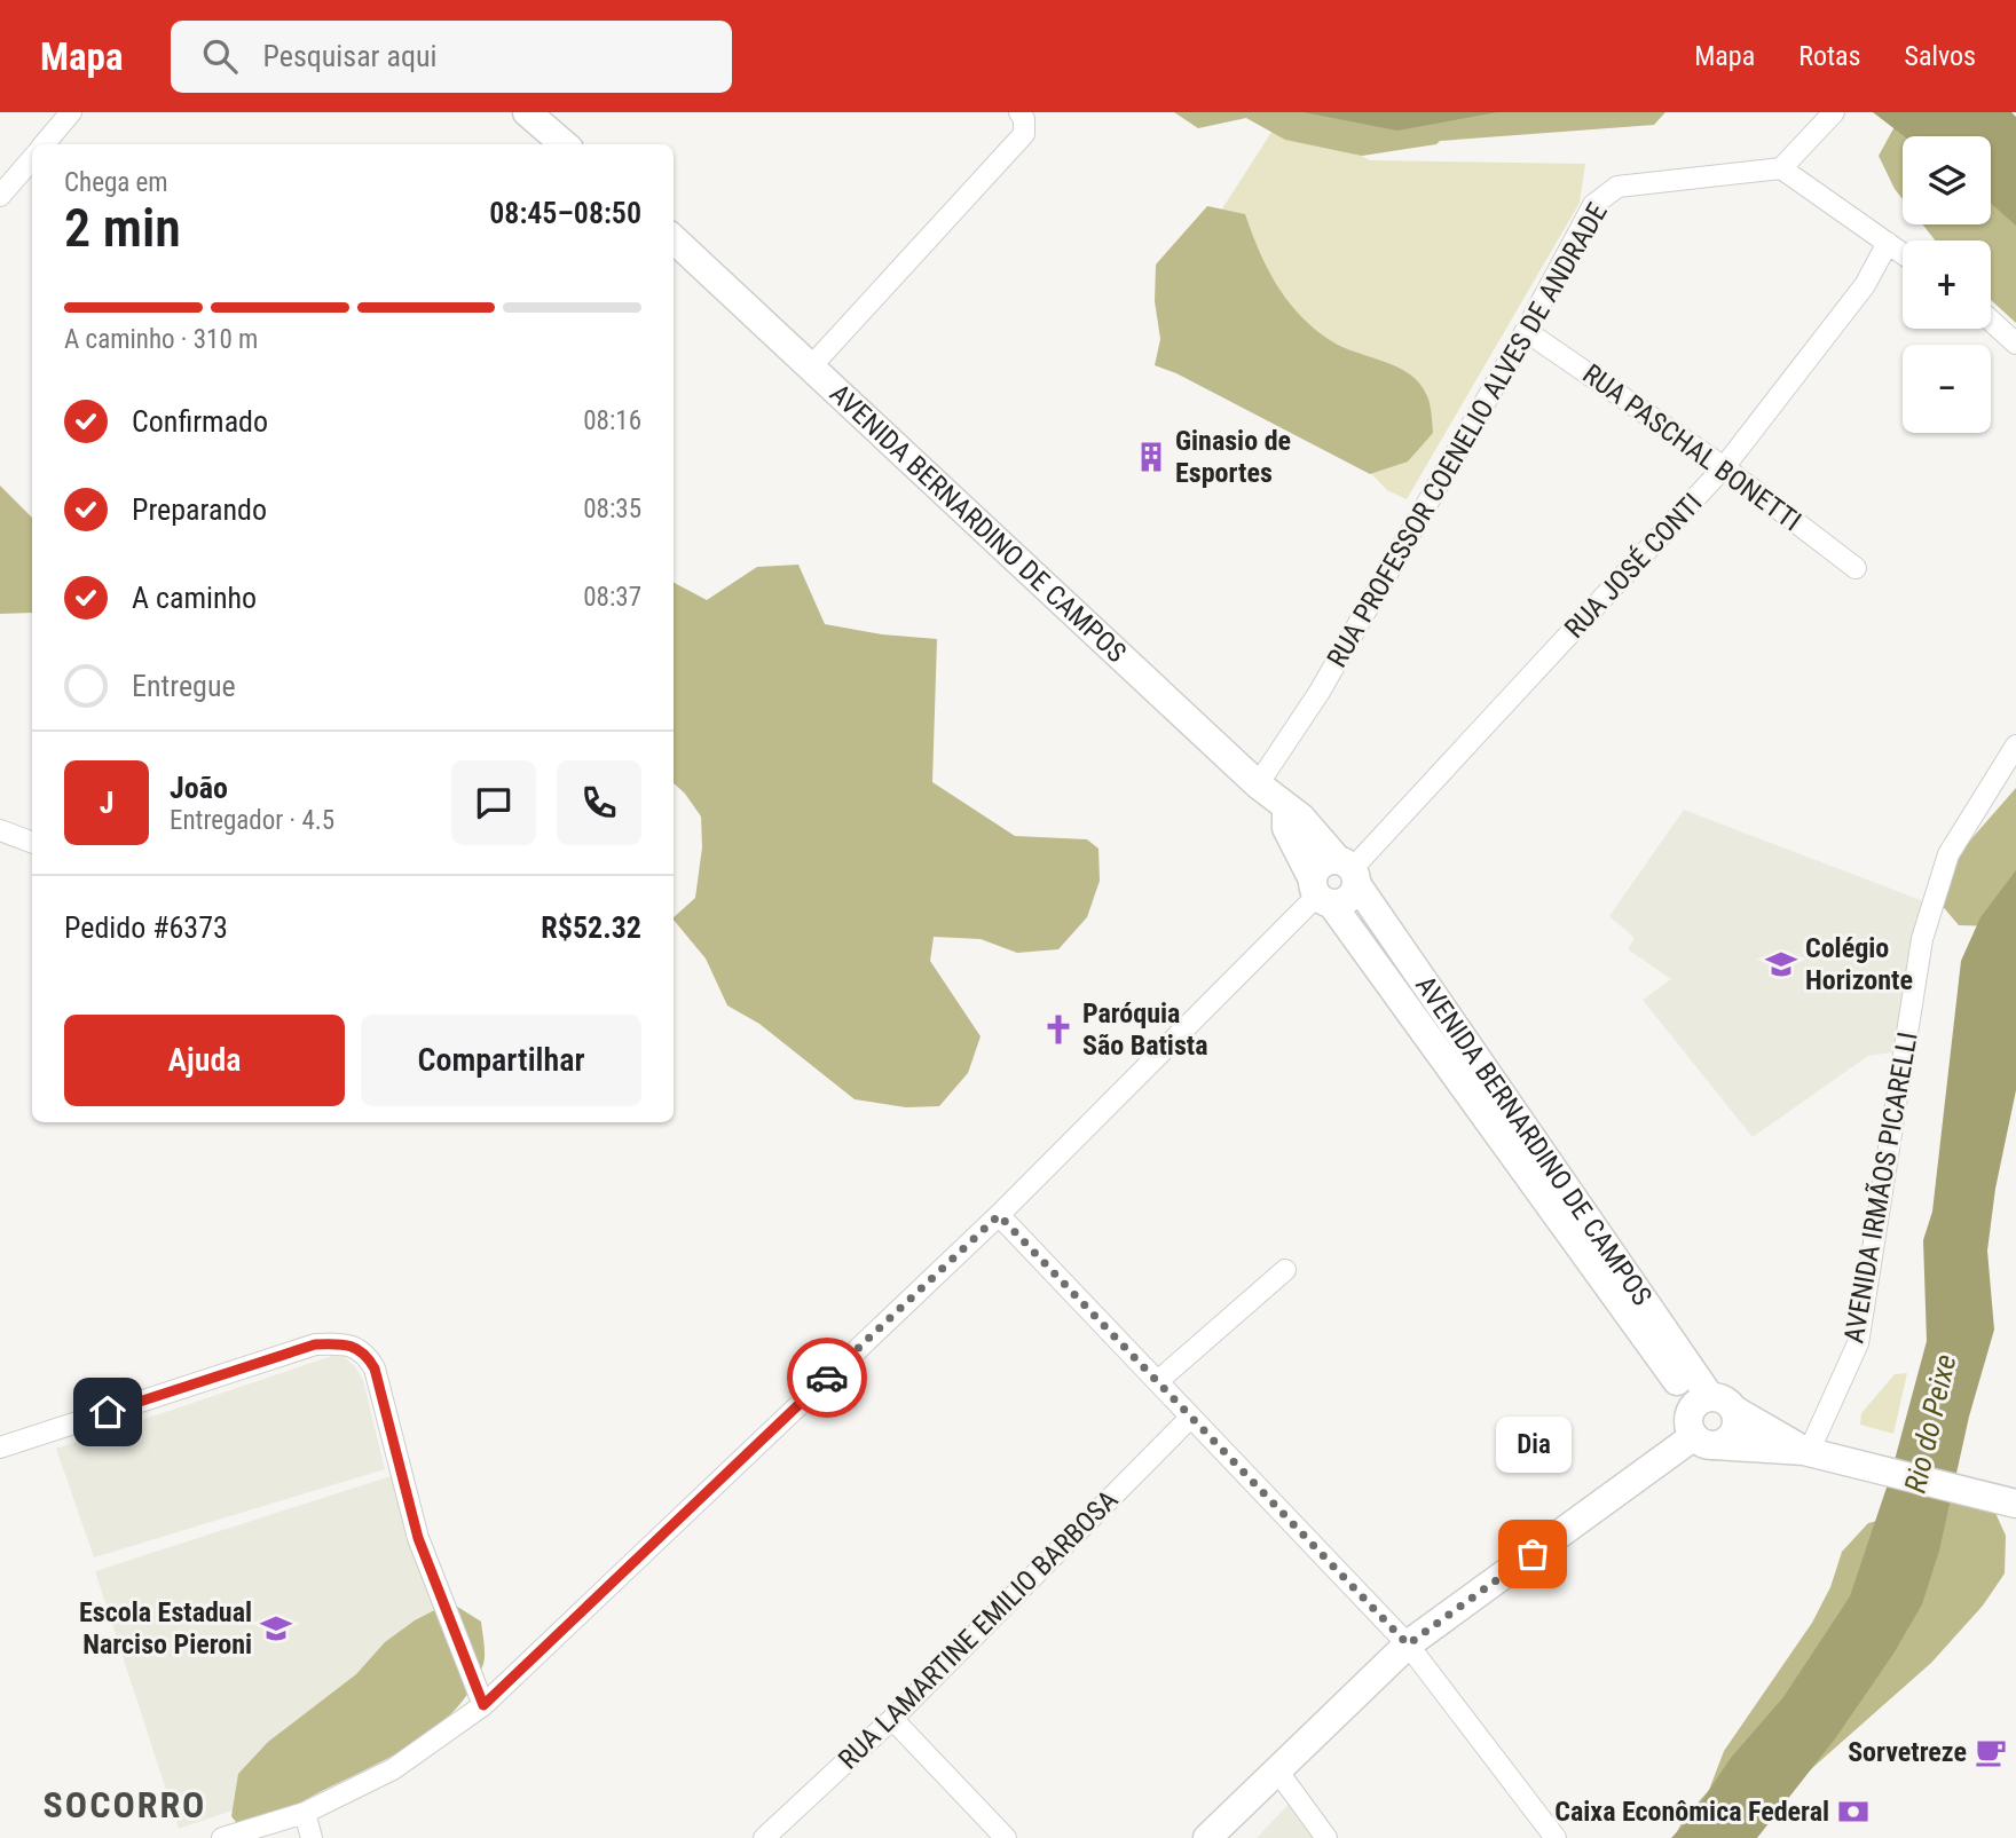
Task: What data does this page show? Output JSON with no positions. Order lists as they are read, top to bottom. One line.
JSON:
{"streets":{"street":["RUA PROFESSOR COENELIO ALVES DE ANDRADE","RUA PASCHAL BONETTI","AVENIDA BERNARDINO DE CAMPOS","RUA JOSÉ CONTI","AVENIDA IRMÃOS PICARELLI","RUA LAMARTINE EMILIO BARBOSA"]},"crossings":[["RUA PROFESSOR COENELIO ALVES DE ANDRADE","RUA PASCHAL BONETTI"],["RUA PROFESSOR COENELIO ALVES DE ANDRADE","AVENIDA BERNARDINO DE CAMPOS"],["RUA PASCHAL BONETTI","RUA JOSÉ CONTI"],["AVENIDA BERNARDINO DE CAMPOS","RUA JOSÉ CONTI"],["AVENIDA BERNARDINO DE CAMPOS","AVENIDA IRMÃOS PICARELLI"]],"districts":["SOCORRO"],"water":["Rio do Peixe"],"places":{"building":["Ginasio de Esportes"],"school or university":["Colégio Horizonte","Escola Estadual Narciso Pieroni"],"church":["Paróquia São Batista"],"other":["Dia"],"cafe":["Sorvetreze"],"bank":["Caixa Econômica Federal"]},"page":{"header":"Mapa","search":"Pesquisar aqui","nav":["Mapa","Rotas","Salvos"],"map_buttons":["+","−"],"heading":["2 min","Chega em","08:45–08:50"],"panel":["João","Entregador · 4.5","Pedido #6373","R$52.32"],"bar":"A caminho · 310 m","list":[["Confirmado","08:16"],["Preparando","08:35"],["A caminho","08:37"],"Entregue"],"round":"J","buttons":["Ajuda","Compartilhar"],"bubble":"Dia"}}
